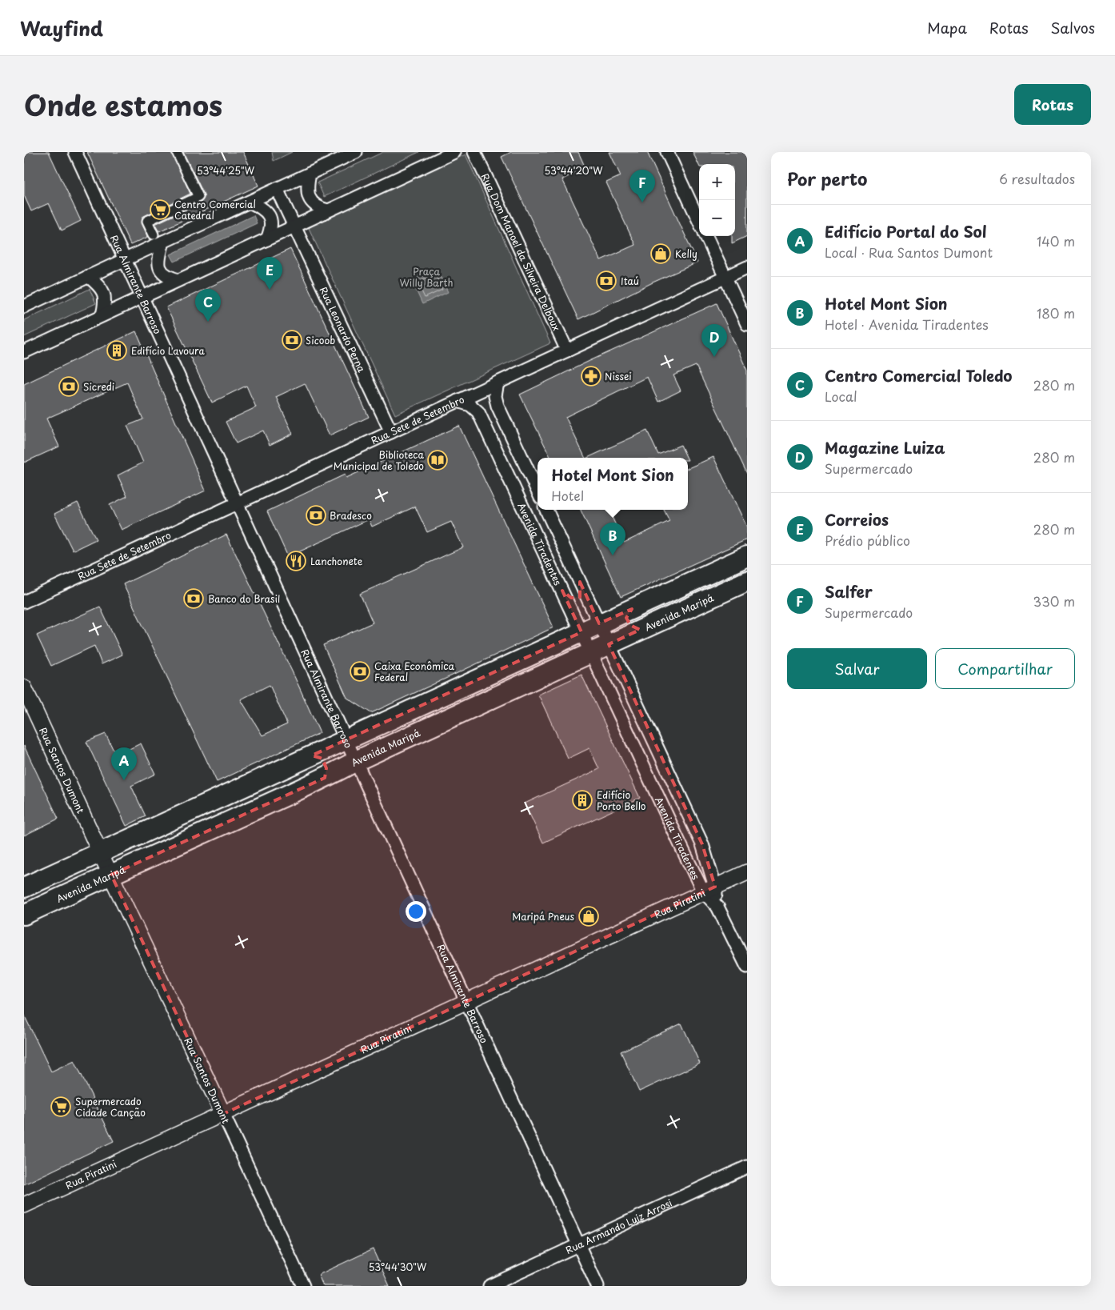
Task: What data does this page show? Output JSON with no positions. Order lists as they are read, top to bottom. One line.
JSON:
{"streets":{"main road":["Avenida Maripá"],"street":["Rua Dom Manoel da Silveira Delboux","Rua Almirante Barroso","Rua Leonardo Perna","Rua Sete de Setembro","Avenida Tiradentes","Rua Santos Dumont","Rua Piratini","Rua Armando Luiz Arrosi"]},"crossings":[["Rua Dom Manoel da Silveira Delboux","Rua Sete de Setembro"],["Rua Almirante Barroso","Rua Sete de Setembro"],["Rua Almirante Barroso","Avenida Maripá"],["Rua Almirante Barroso","Rua Piratini"],["Rua Almirante Barroso","Rua Armando Luiz Arrosi"],["Rua Leonardo Perna","Rua Sete de Setembro"],["Rua Sete de Setembro","Avenida Tiradentes"],["Avenida Tiradentes","Avenida Maripá"],["Avenida Tiradentes","Rua Piratini"],["Avenida Maripá","Rua Santos Dumont"],["Rua Santos Dumont","Rua Piratini"]],"parks":["Praça Willy Barth"],"places":{"supermarket":["Centro Comercial Catedral","Supermercado Cidade Canção"],"shop":["Kelly","Maripá Pneus"],"bank":["Itaú","Sicoob","Sicredi","Bradesco","Banco do Brasil","Caixa Econômica Federal"],"building":["Edifício Lavoura","Edifício Porto Bello"],"pharmacy":["Nissei"],"library":["Biblioteca Municipal de Toledo"],"restaurant":["Lanchonete"]},"page":{"header":"Wayfind","nav":["Mapa","Rotas","Salvos"],"title":"Onde estamos","buttons":["Rotas",["Salvar","Compartilhar"]],"heading":["Por perto","6 resultados"],"map_buttons":["+","−"],"pins":["F","E","C","D","B","A"],"list":[{"mark":"A","name":"Edifício Portal do Sol","note":"Local · Rua Santos Dumont","value":"140 m"},{"mark":"B","name":"Hotel Mont Sion","note":"Hotel · Avenida Tiradentes","value":"180 m"},{"mark":"C","name":"Centro Comercial Toledo","note":"Local","value":"280 m"},{"mark":"D","name":"Magazine Luiza","note":"Supermercado","value":"280 m"},{"mark":"E","name":"Correios","note":"Prédio público","value":"280 m"},{"mark":"F","name":"Salfer","note":"Supermercado","value":"330 m"}],"popup":["Hotel Mont Sion","Hotel"]},"coordinates":["53°44'25\"W","53°44'20\"W","53°44'30\"W"]}
